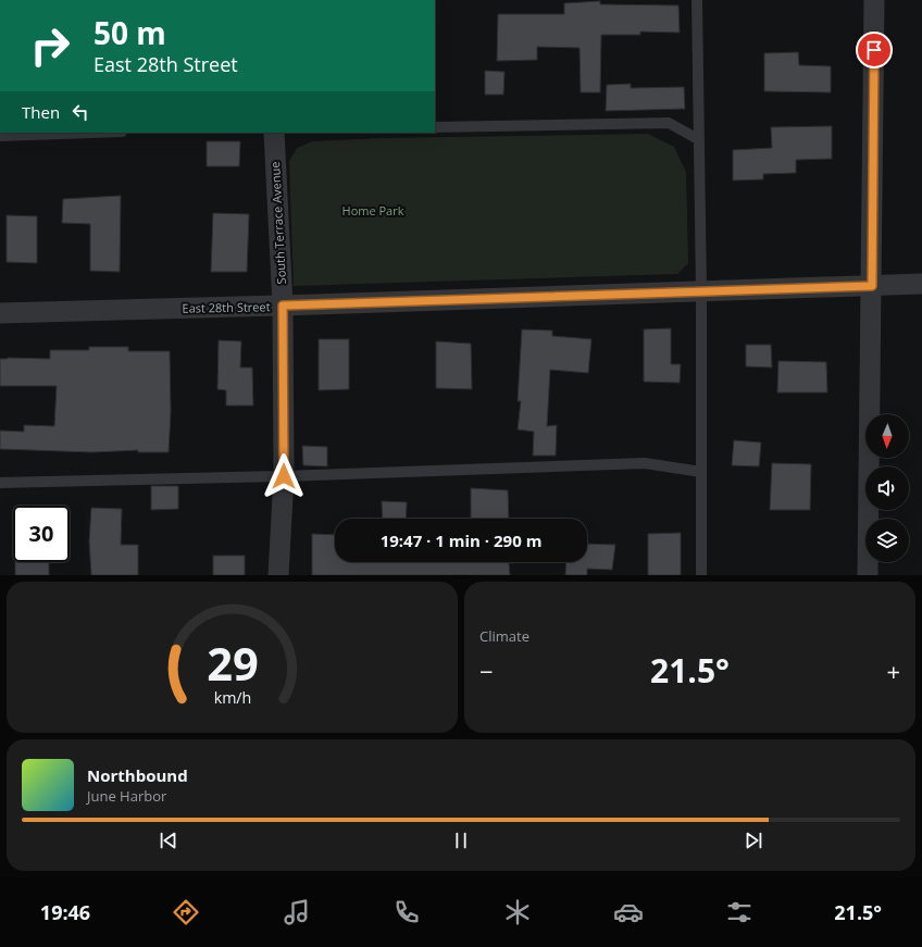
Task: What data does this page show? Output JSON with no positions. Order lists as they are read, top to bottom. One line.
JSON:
{"streets":{"street":["South Terrace Avenue","East 28th Street"]},"crossings":[["South Terrace Avenue","East 28th Street"]],"parks":["Home Park"],"north":"bottom","page":{"turn":["50 m","East 28th Street"],"then":"Then","limit":"30","trip":"19:47 · 1 min · 290 m","tile":"Climate","heat":["−","21.5°","+"],"song":["Northbound","June Harbor"],"tabs":["19:46","21.5°"],"gauge":["29","km/h"]}}
